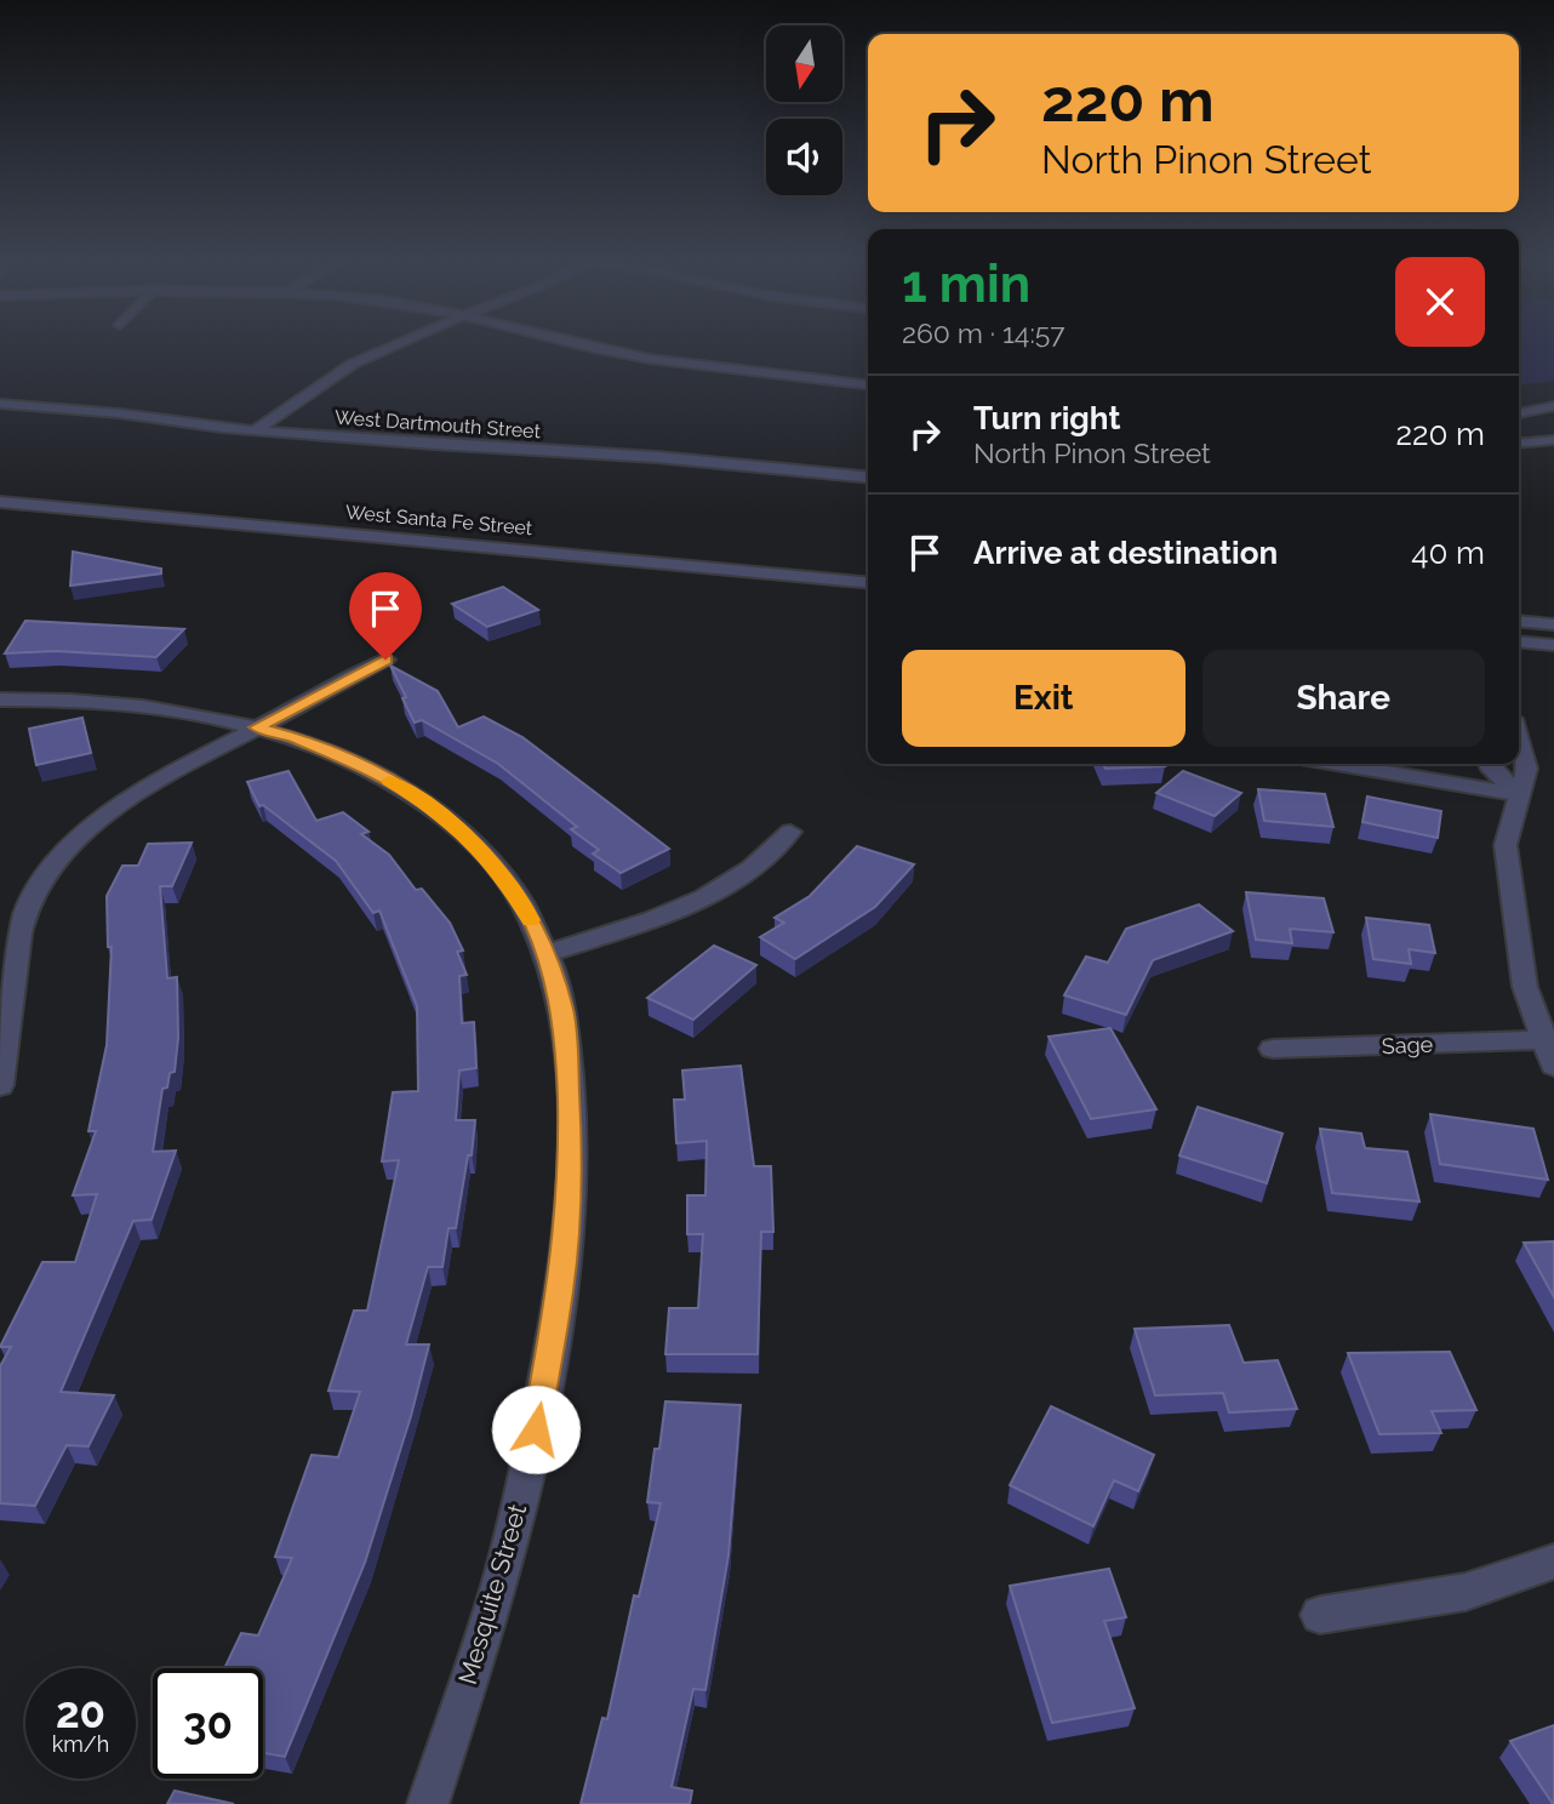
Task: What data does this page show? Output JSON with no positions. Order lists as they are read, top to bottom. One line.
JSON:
{"streets":{"street":["West Dartmouth Street","West Santa Fe Street","Sage","Mesquite Street"]},"north":"bottom","page":{"turn":["220 m","North Pinon Street"],"heading":["1 min","260 m · 14:57"],"list":[{"name":"Turn right","note":"North Pinon Street","value":"220 m"},{"name":"Arrive at destination","value":"40 m"}],"buttons":["Exit","Share"],"speed":"20 km/h","limit":"30"}}
